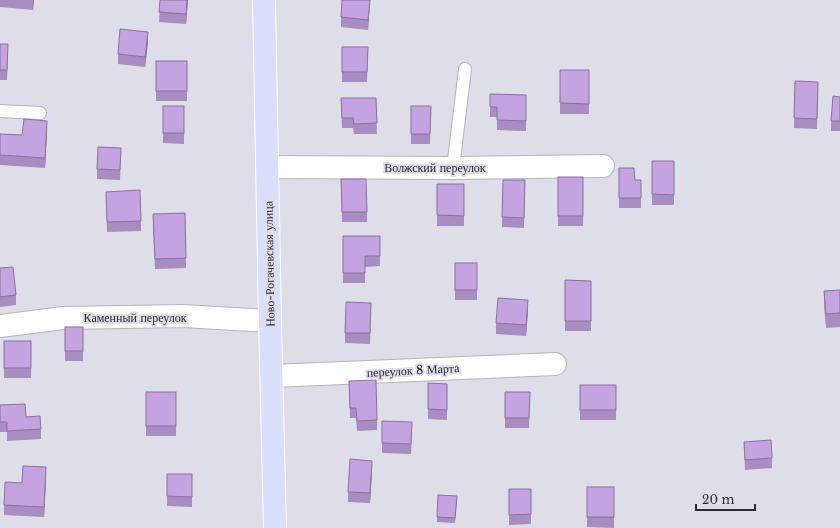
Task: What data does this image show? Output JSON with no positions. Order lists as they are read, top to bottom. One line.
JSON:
{"streets":{"main road":["Ново-Рогачевская улица"],"street":["Волжский переулок","Каменный переулок","переулок 8 Марта"]},"crossings":[["Волжский переулок","Ново-Рогачевская улица"],["Ново-Рогачевская улица","Каменный переулок"],["Ново-Рогачевская улица","переулок 8 Марта"]],"scale_bar":"20 m"}
